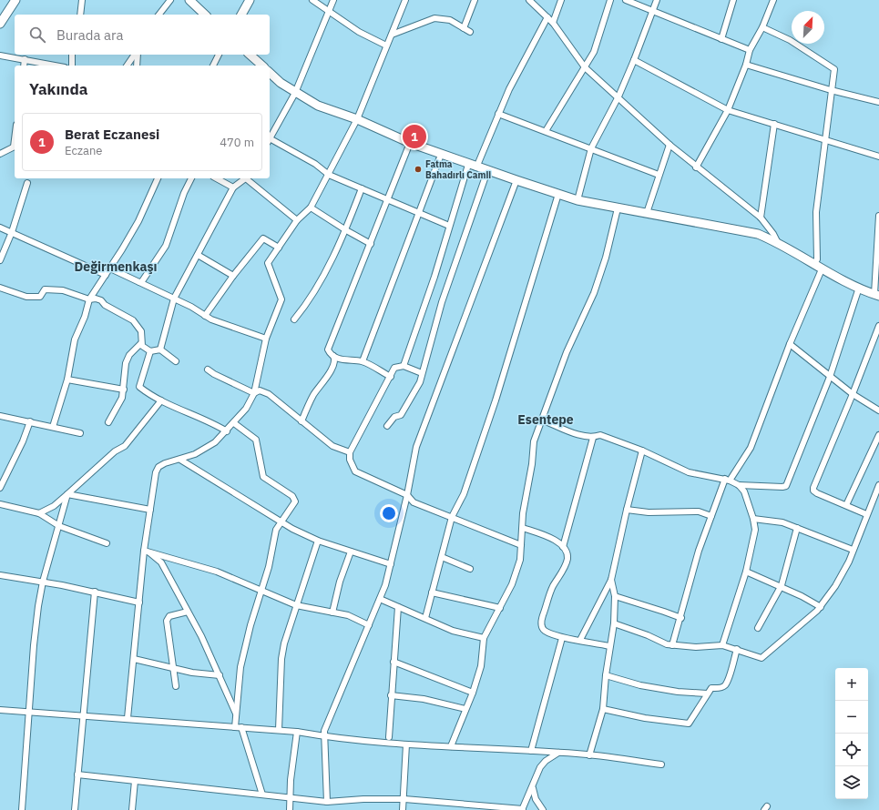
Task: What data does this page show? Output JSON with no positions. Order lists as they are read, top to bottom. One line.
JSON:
{"districts":["Değirmenkaşı","Esentepe"],"places":["Fatma Bahadırlı Camii"],"north":"top right","page":{"search":"Burada ara","heading":"Yakında","list":[{"mark":"1","name":"Berat Eczanesi","note":"Eczane","value":"470 m"}],"pins":"1","map_buttons":["+","−"]}}
